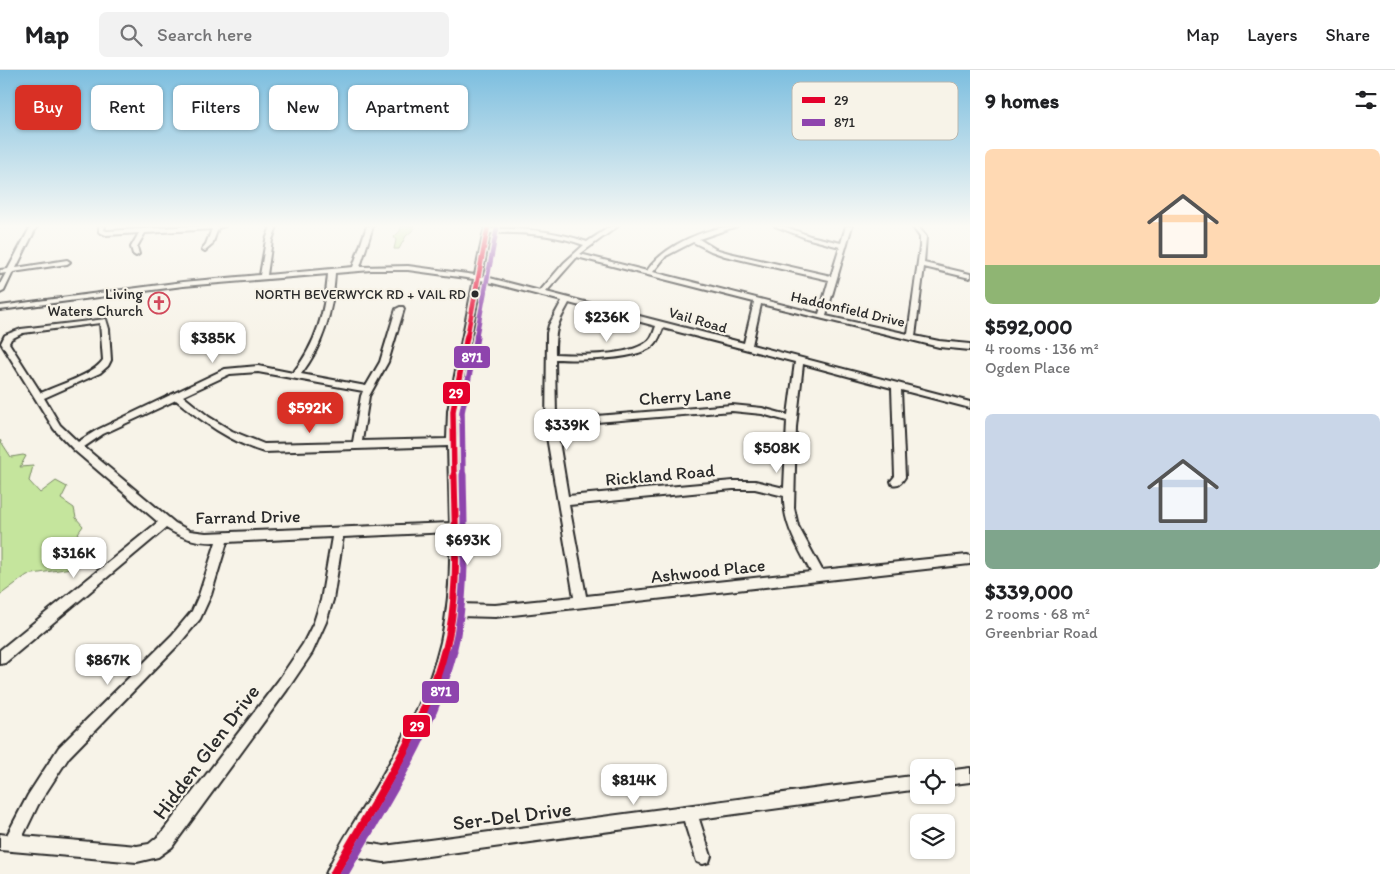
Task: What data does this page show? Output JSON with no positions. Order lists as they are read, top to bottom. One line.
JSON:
{"streets":{"street":["Haddonfield Drive","Vail Road","Cherry Lane","Rickland Road","Farrand Drive","Ashwood Place","Hidden Glen Drive","Ser-Del Drive"]},"crossings":[["Farrand Drive","Hidden Glen Drive"]],"places":{"other":["NORTH BEVERWYCK RD + VAIL RD"],"church":["Living Waters Church"]},"lines":["transit line 29","transit line 871"],"legend":["29","871"],"page":{"header":"Map","search":"Search here","nav":["Map","Layers","Share"],"heading":"9 homes","chip":["Buy","Rent","Filters","New","Apartment"],"list":[{"name":"$592,000","note":"4 rooms · 136 m² · Ogden Place"},{"name":"$339,000","note":"2 rooms · 68 m² · Greenbriar Road"}],"price":["$236K","$385K","$592K","$339K","$508K","$693K","$316K","$867K","$814K"]}}
